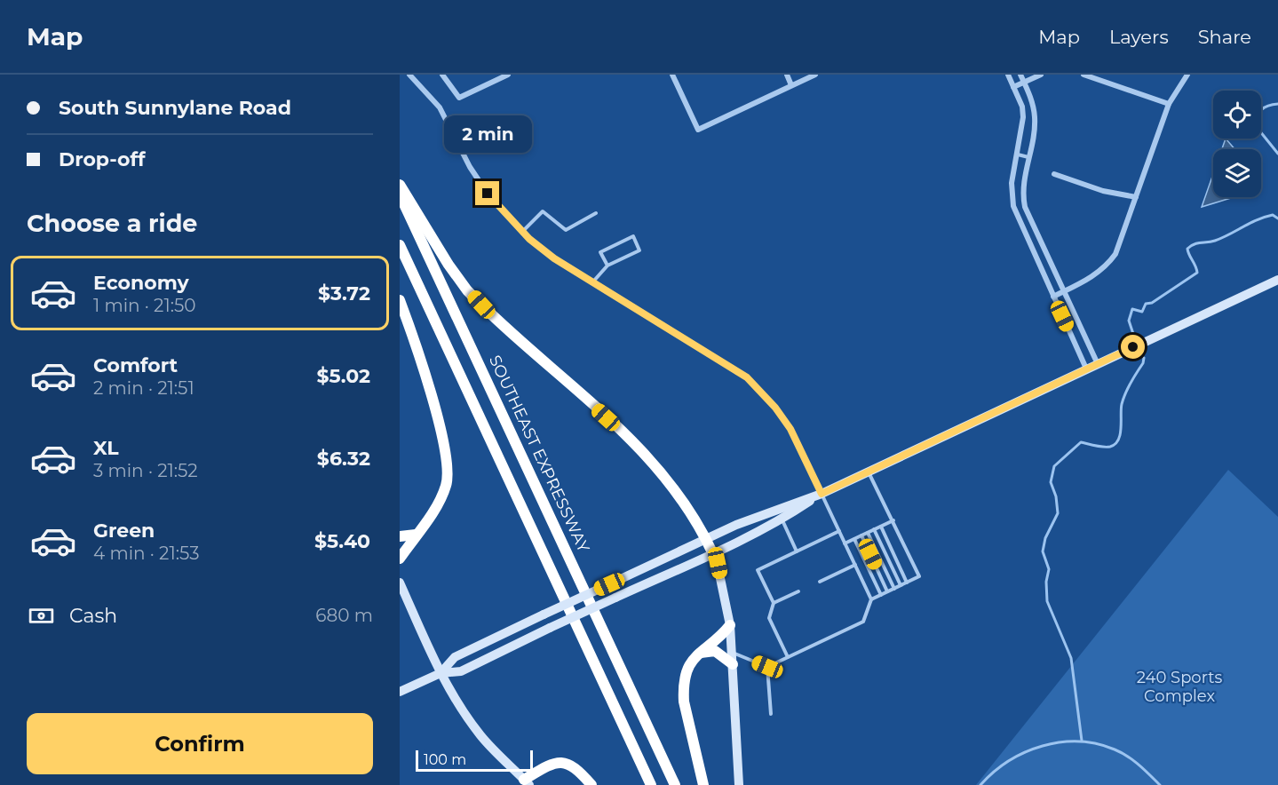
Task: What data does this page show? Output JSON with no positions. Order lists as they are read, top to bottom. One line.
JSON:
{"streets":{"highway":["SOUTHEAST EXPRESSWAY"]},"parks":["240 Sports Complex"],"scale_bar":"100 m","page":{"header":"Map","nav":["Map","Layers","Share"],"banner":["South Sunnylane Road","Drop-off"],"bubble":"2 min","heading":"Choose a ride","list":[{"name":"Economy","note":"1 min · 21:50","value":"$3.72"},{"name":"Comfort","note":"2 min · 21:51","value":"$5.02"},{"name":"XL","note":"3 min · 21:52","value":"$6.32"},{"name":"Green","note":"4 min · 21:53","value":"$5.40"}],"pay":["Cash","680 m"],"buttons":"Confirm","scale":"100 m"}}
